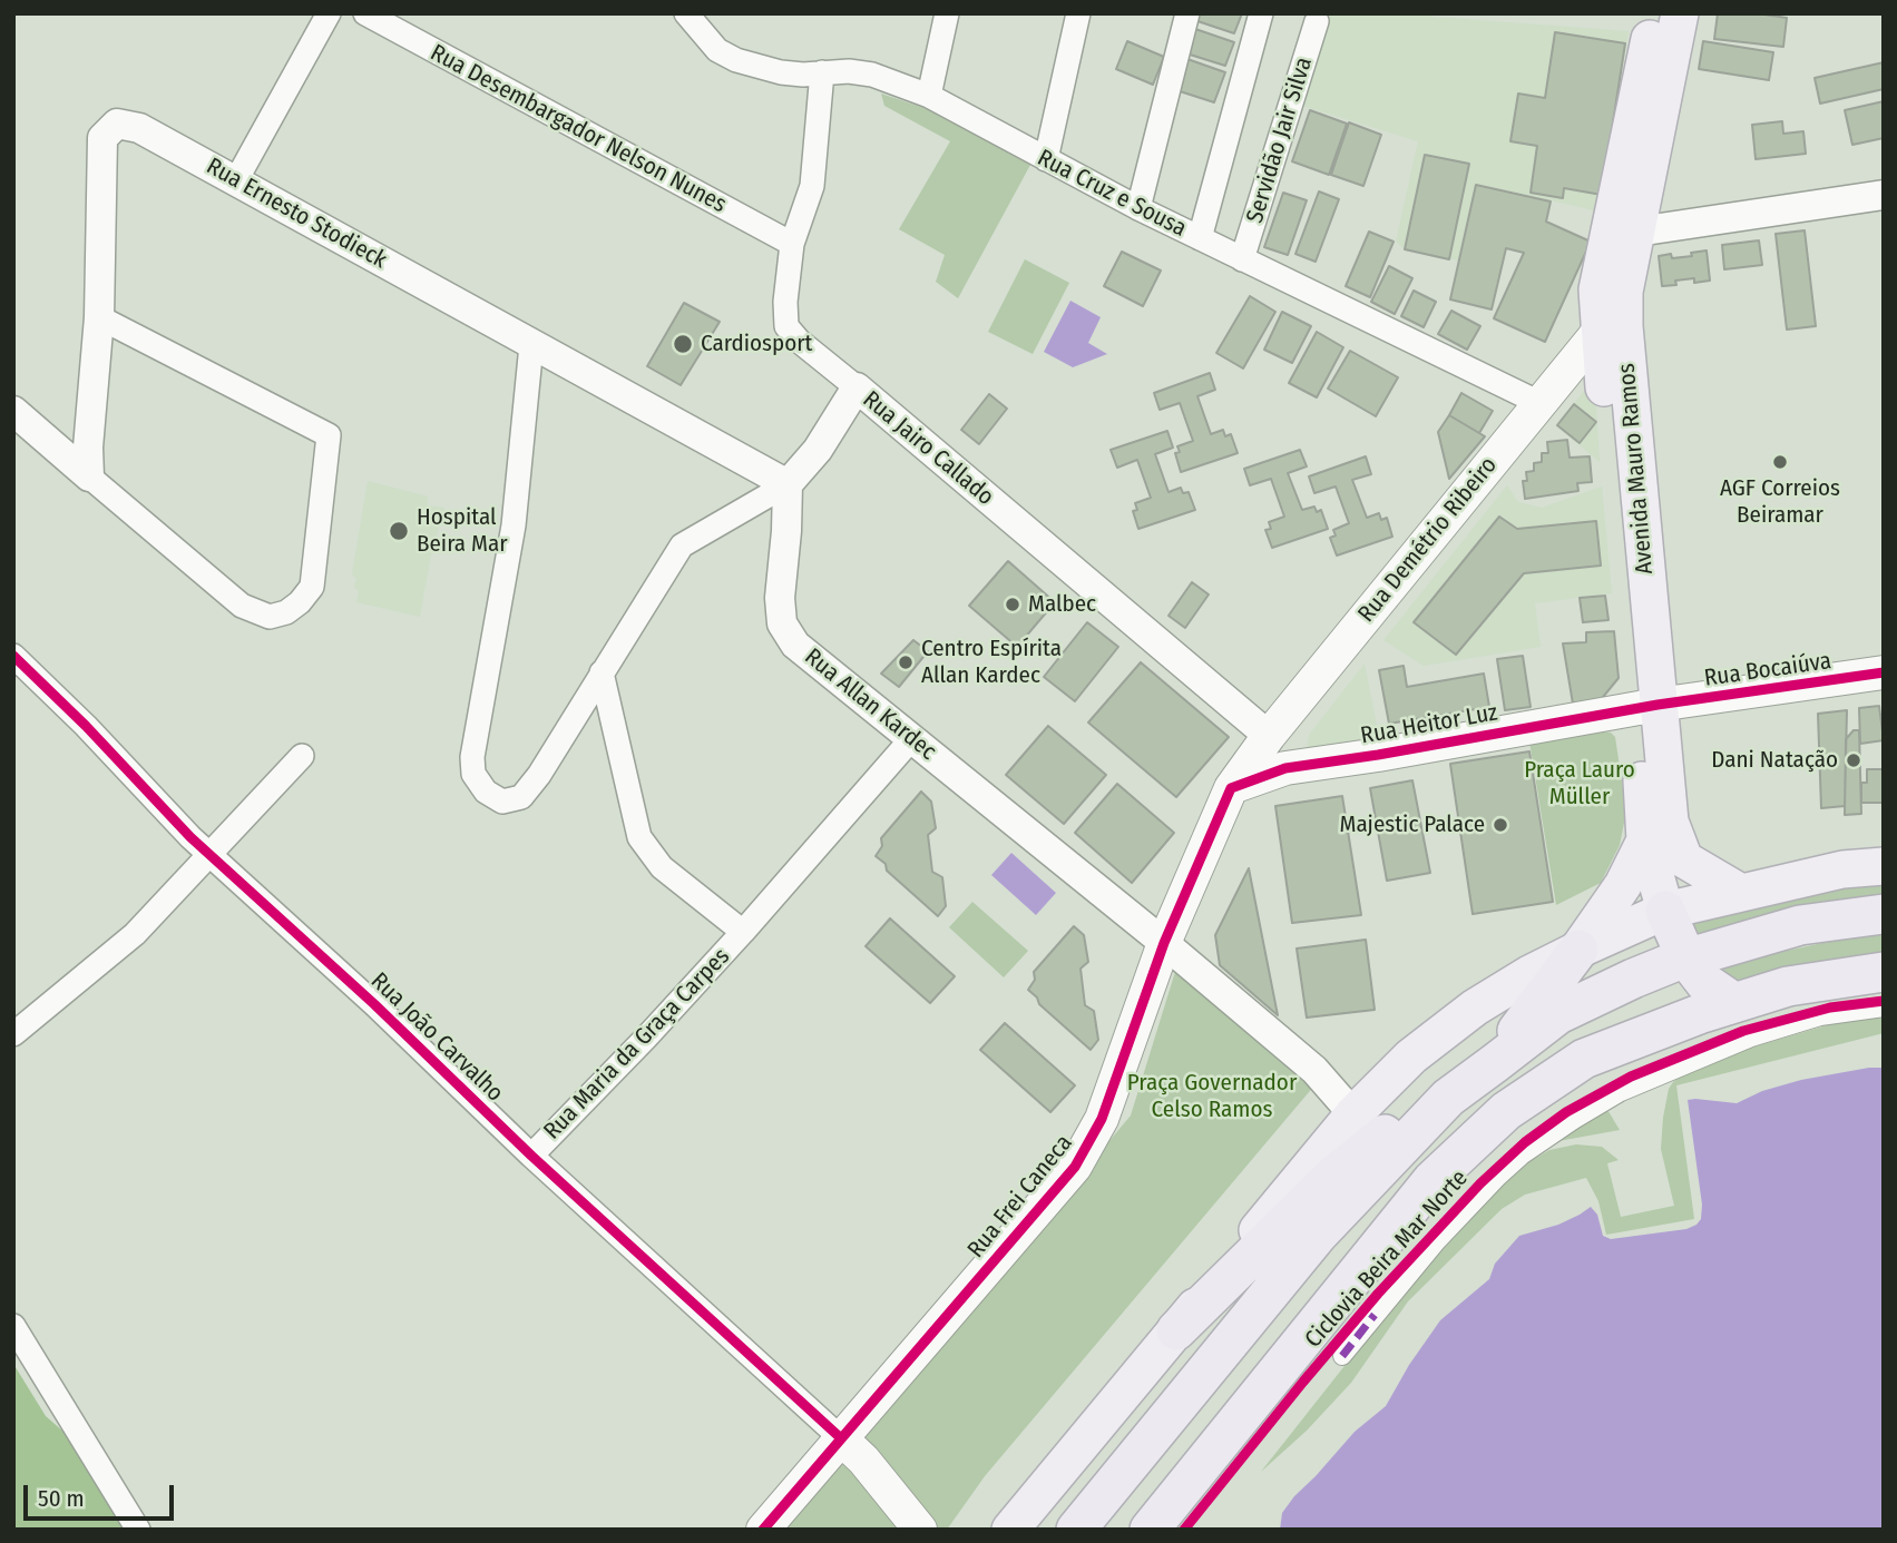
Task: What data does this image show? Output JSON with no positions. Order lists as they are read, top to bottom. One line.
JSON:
{"streets":{"main road":["Avenida Mauro Ramos","Rua Demétrio Ribeiro","Rua Bocaiúva","Rua Heitor Luz","Rua Frei Caneca"],"street":["Rua Desembargador Nelson Nunes","Servidão Jair Silva","Rua Cruz e Sousa","Rua Ernesto Stodieck","Rua Jairo Callado","Rua Allan Kardec","Rua João Carvalho","Rua Maria da Graça Carpes"],"cycle path":["Ciclovia Beira Mar Norte"]},"crossings":[["Rua Desembargador Nelson Nunes","Rua Jairo Callado"],["Servidão Jair Silva","Rua Cruz e Sousa"],["Rua Cruz e Sousa","Rua Jairo Callado"],["Rua Cruz e Sousa","Rua Demétrio Ribeiro"],["Rua Ernesto Stodieck","Rua Allan Kardec"],["Rua Jairo Callado","Rua Demétrio Ribeiro"],["Avenida Mauro Ramos","Rua Demétrio Ribeiro"],["Avenida Mauro Ramos","Rua Bocaiúva"],["Avenida Mauro Ramos","Rua Heitor Luz"],["Rua Demétrio Ribeiro","Rua Heitor Luz"],["Rua Demétrio Ribeiro","Rua Frei Caneca"],["Rua Bocaiúva","Rua Heitor Luz"],["Rua Allan Kardec","Rua Maria da Graça Carpes"],["Rua Allan Kardec","Rua Frei Caneca"],["Rua Heitor Luz","Rua Frei Caneca"],["Rua João Carvalho","Rua Maria da Graça Carpes"],["Rua João Carvalho","Rua Frei Caneca"]],"parks":["Praça Lauro Müller","Praça Governador Celso Ramos"],"places":["Cardiosport","AGF Correios Beiramar","Hospital Beira Mar","Malbec","Centro Espírita Allan Kardec","Dani Natação","Majestic Palace"],"scale_bar":"50 m"}
